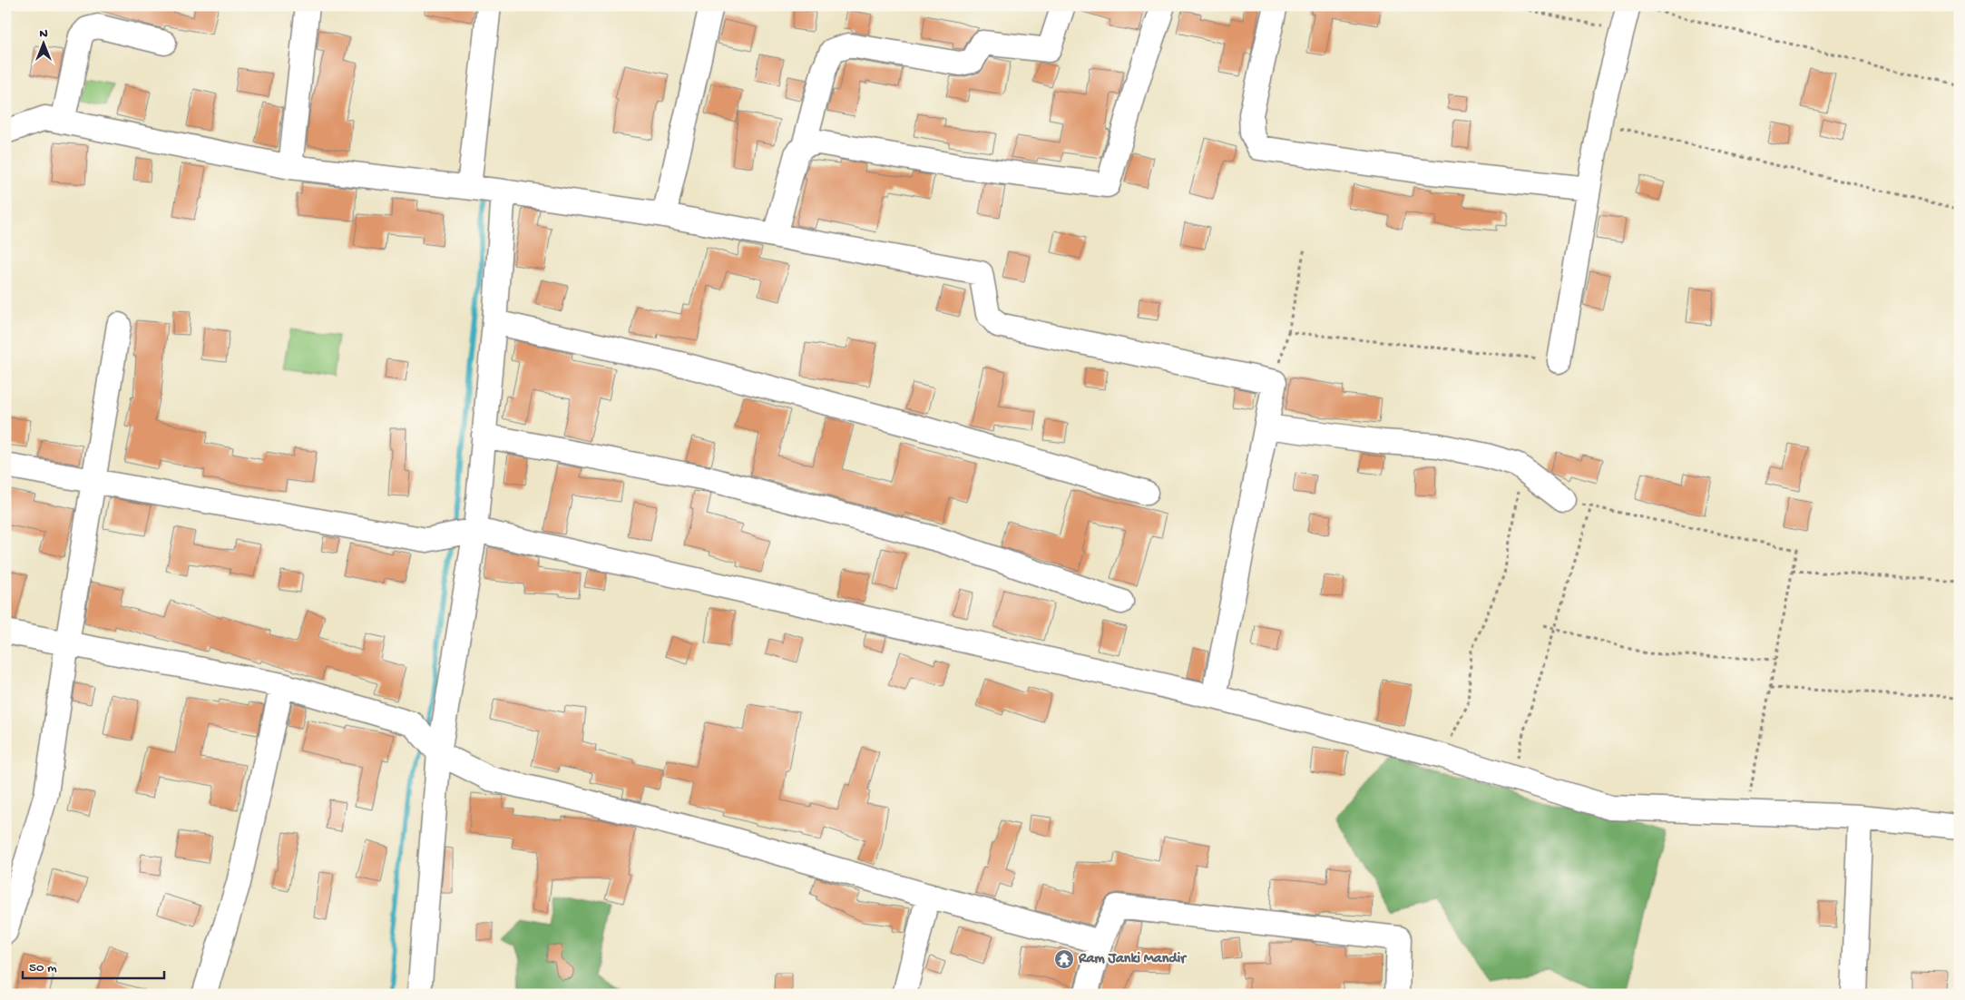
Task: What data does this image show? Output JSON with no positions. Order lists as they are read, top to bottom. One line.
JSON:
{"places":{"temple":["Ram Janki Mandir"]},"scale_bar":"50 m","north":"top"}
